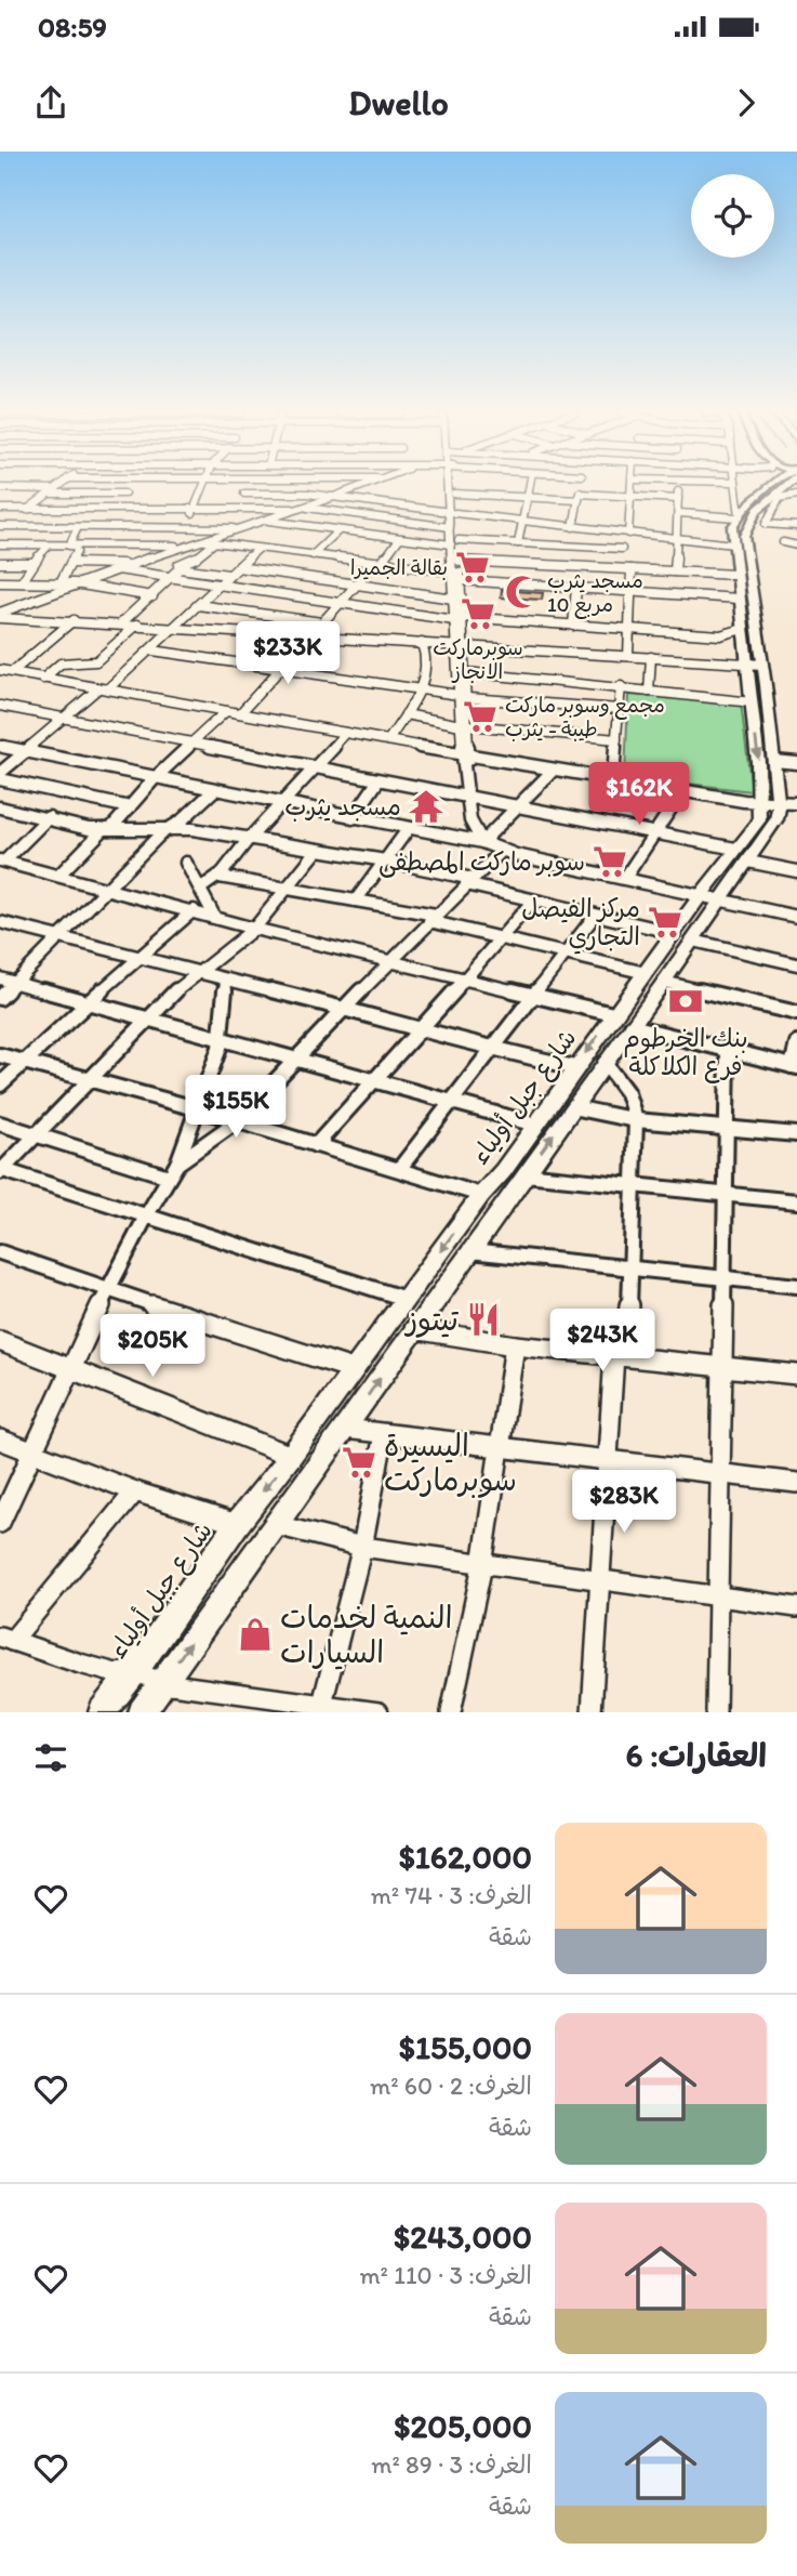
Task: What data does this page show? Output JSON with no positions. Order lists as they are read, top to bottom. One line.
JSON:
{"streets":{"main road":["شارع جبل أولياء"]},"places":{"supermarket":["بقالة الجميرا","سوبرماركت الانجاز","مجمع وسوبر ماركت طيبة - يثرب","سوبر ماركت المصطفى","مركز الفيصل التجاري","اليسيرة سوبرماركت"],"mosque":["مسجد يثرب مربع 10"],"temple":["مسجد يثرب"],"bank":["بنك الخرطوم فرع الكلاكلة"],"restaurant":["تيتوز"],"shop":["النمية لخدمات السيارات"]},"page":{"status":"08:59","header":"Dwello","price":["$233K","$162K","$155K","$243K","$205K","$283K"],"heading":"العقارات: 6","list":[{"name":"$162,000","note":"الغرف: 3 · 74 m² · شقة"},{"name":"$155,000","note":"الغرف: 2 · 60 m² · شقة"},{"name":"$243,000","note":"الغرف: 3 · 110 m² · شقة"},{"name":"$205,000","note":"الغرف: 3 · 89 m² · شقة"}]}}
